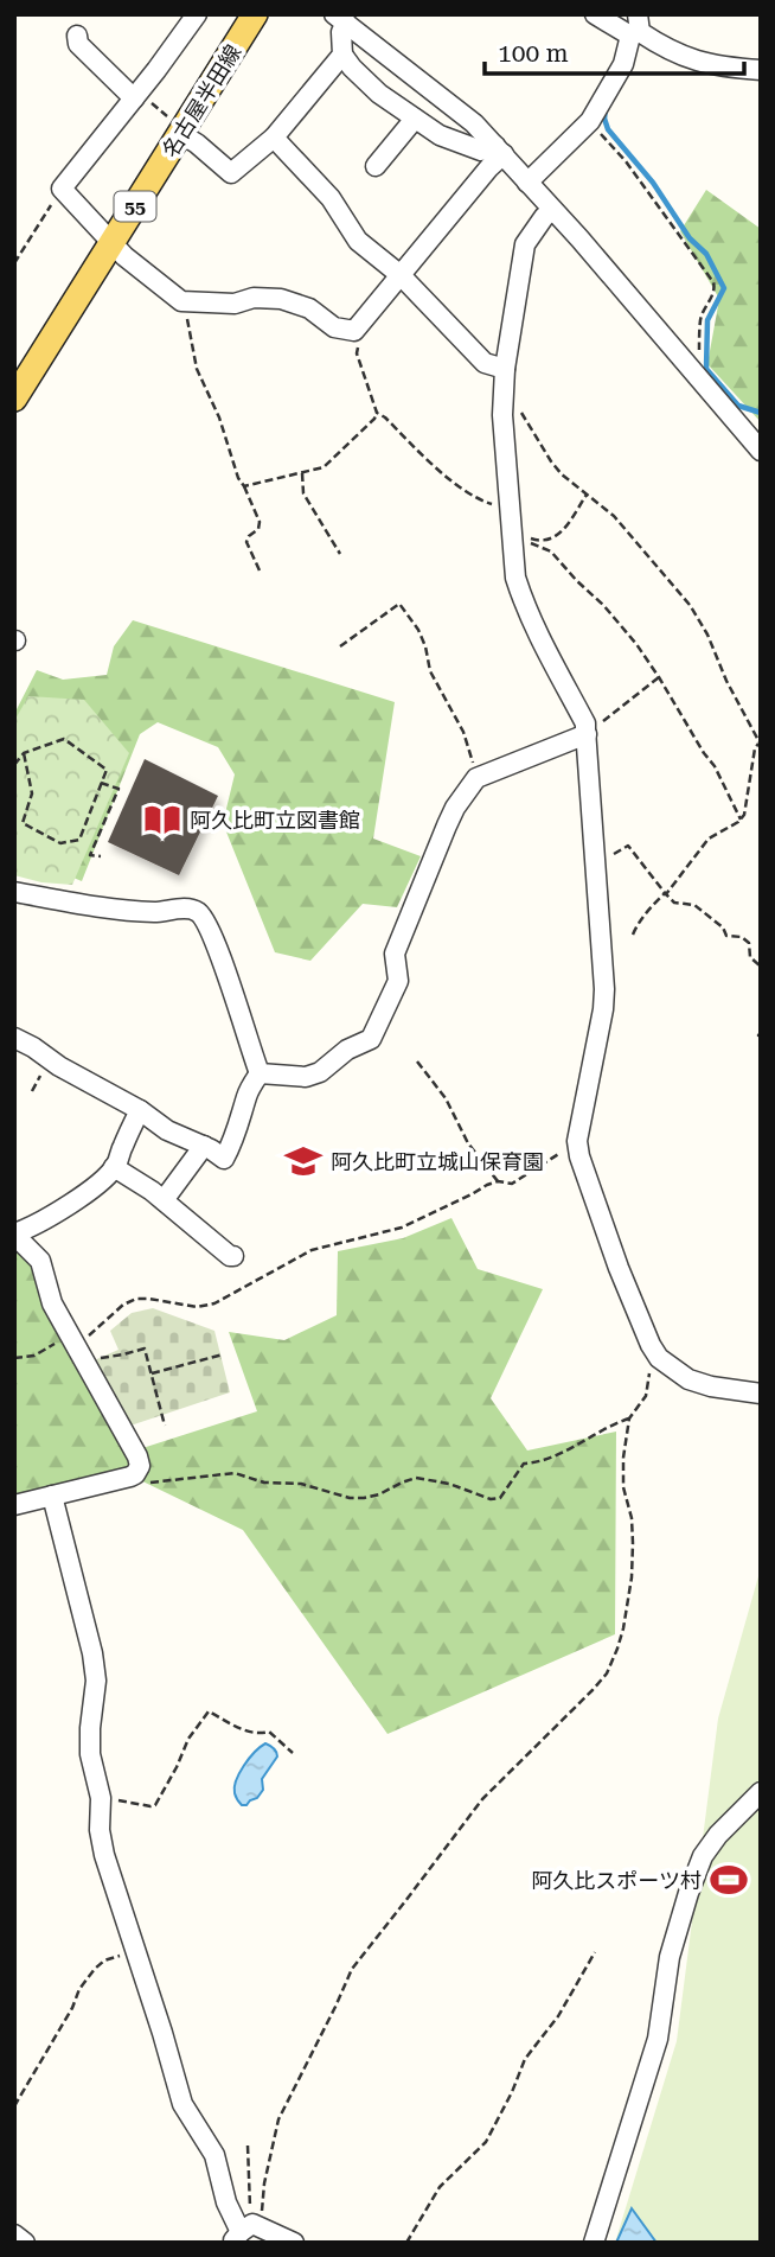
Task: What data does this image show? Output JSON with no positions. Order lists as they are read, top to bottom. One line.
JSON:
{"streets":{"main road":["名古屋半田線","55"]},"places":{"library":["阿久比町立図書館"],"school or university":["阿久比町立城山保育園"],"sports":["阿久比スポーツ村"]},"scale_bar":"100 m"}
